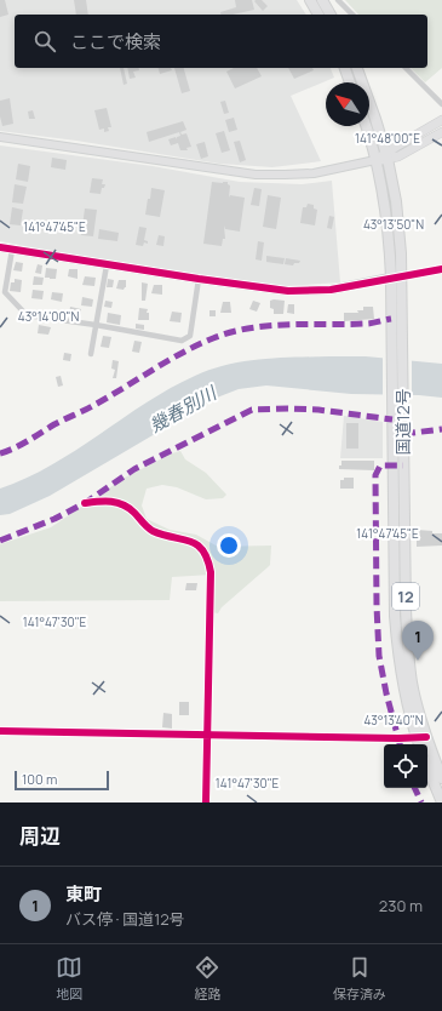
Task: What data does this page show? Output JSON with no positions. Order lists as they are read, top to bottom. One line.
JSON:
{"streets":{"highway":["国道12号","12"]},"water":["幾春別川"],"scale_bar":"100 m","north":"top left","page":{"search":"ここで検索","pins":"1","scale":"100 m","heading":"周辺","list":[{"mark":"1","name":"東町","note":"バス停 · 国道12号","value":"230 m"}],"nav":["地図","経路","保存済み"]},"coordinates":["141°48'00\"E","43°13'50\"N","141°47'45\"E","43°14'00\"N","141°47'30\"E","43°13'40\"N"]}
